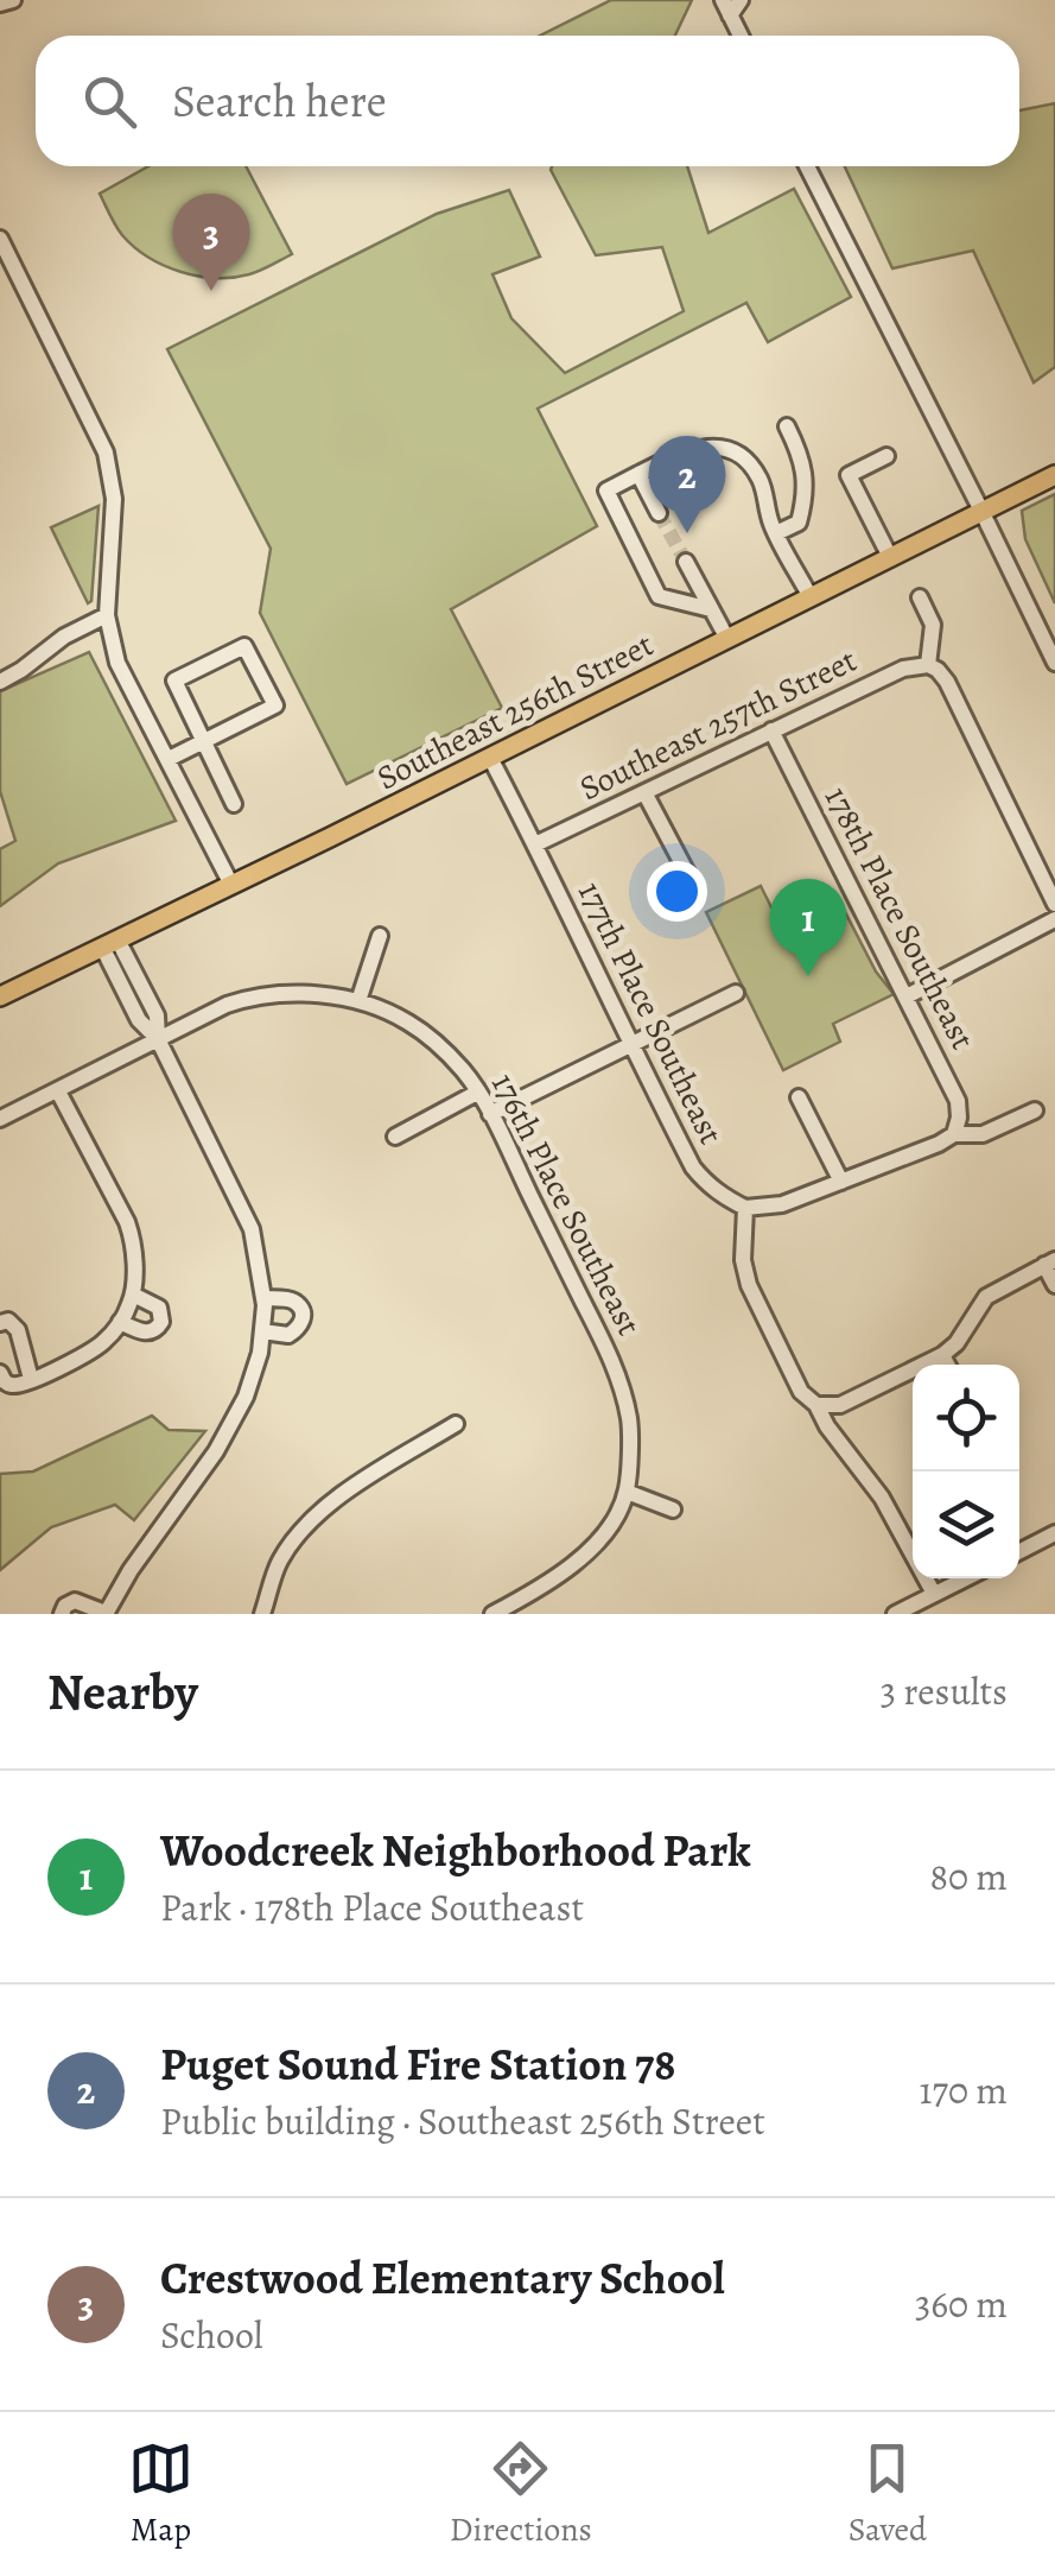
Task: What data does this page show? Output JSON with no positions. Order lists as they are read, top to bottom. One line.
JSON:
{"streets":{"main road":["Southeast 256th Street"],"street":["Southeast 257th Street","178th Place Southeast","177th Place Southeast","176th Place Southeast"]},"crossings":[["Southeast 256th Street","177th Place Southeast"],["Southeast 257th Street","178th Place Southeast"],["Southeast 257th Street","177th Place Southeast"]],"page":{"search":"Search here","pins":["3","2","1"],"heading":["Nearby","3 results"],"list":[{"mark":"1","name":"Woodcreek Neighborhood Park","note":"Park · 178th Place Southeast","value":"80 m"},{"mark":"2","name":"Puget Sound Fire Station 78","note":"Public building · Southeast 256th Street","value":"170 m"},{"mark":"3","name":"Crestwood Elementary School","note":"School","value":"360 m"}],"nav":["Map","Directions","Saved"]}}
